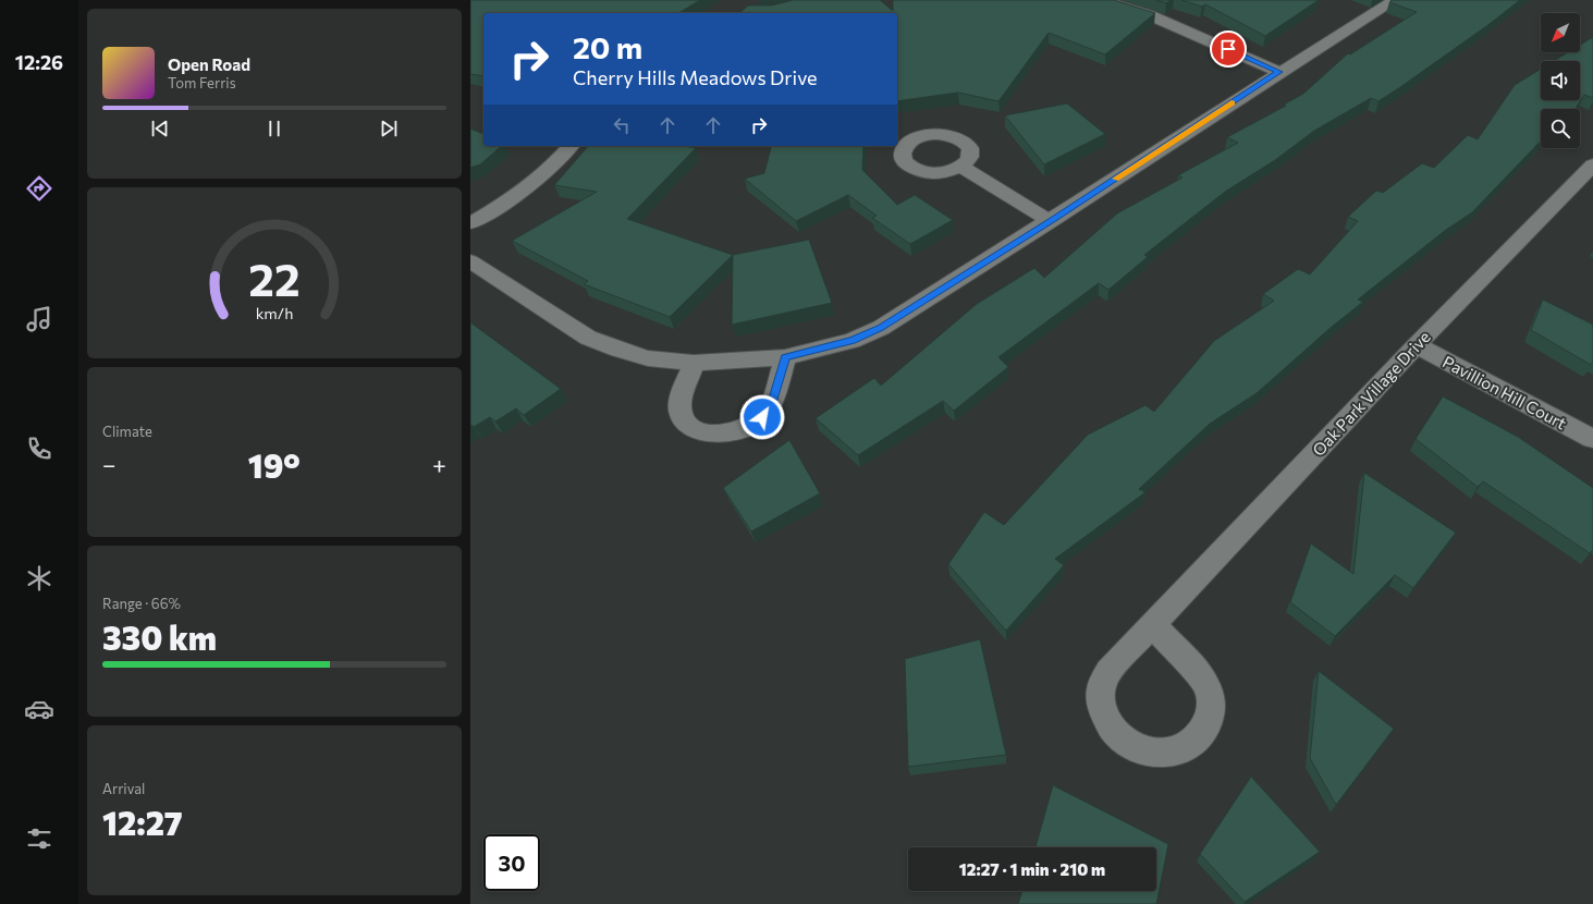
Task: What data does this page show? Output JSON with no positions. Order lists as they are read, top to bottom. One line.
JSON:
{"streets":{"street":["Pavillion Hill Court","Oak Park Village Drive"]},"crossings":[["Pavillion Hill Court","Oak Park Village Drive"]],"north":"bottom left","page":{"tabs":"12:26","turn":["20 m","Cherry Hills Meadows Drive"],"song":["Open Road","Tom Ferris"],"tile":["Climate",["Range · 66%","330 km"],["Arrival","12:27"]],"heat":["−","19°","+"],"limit":"30","trip":"12:27 · 1 min · 210 m","gauge":["22","km/h"]}}
